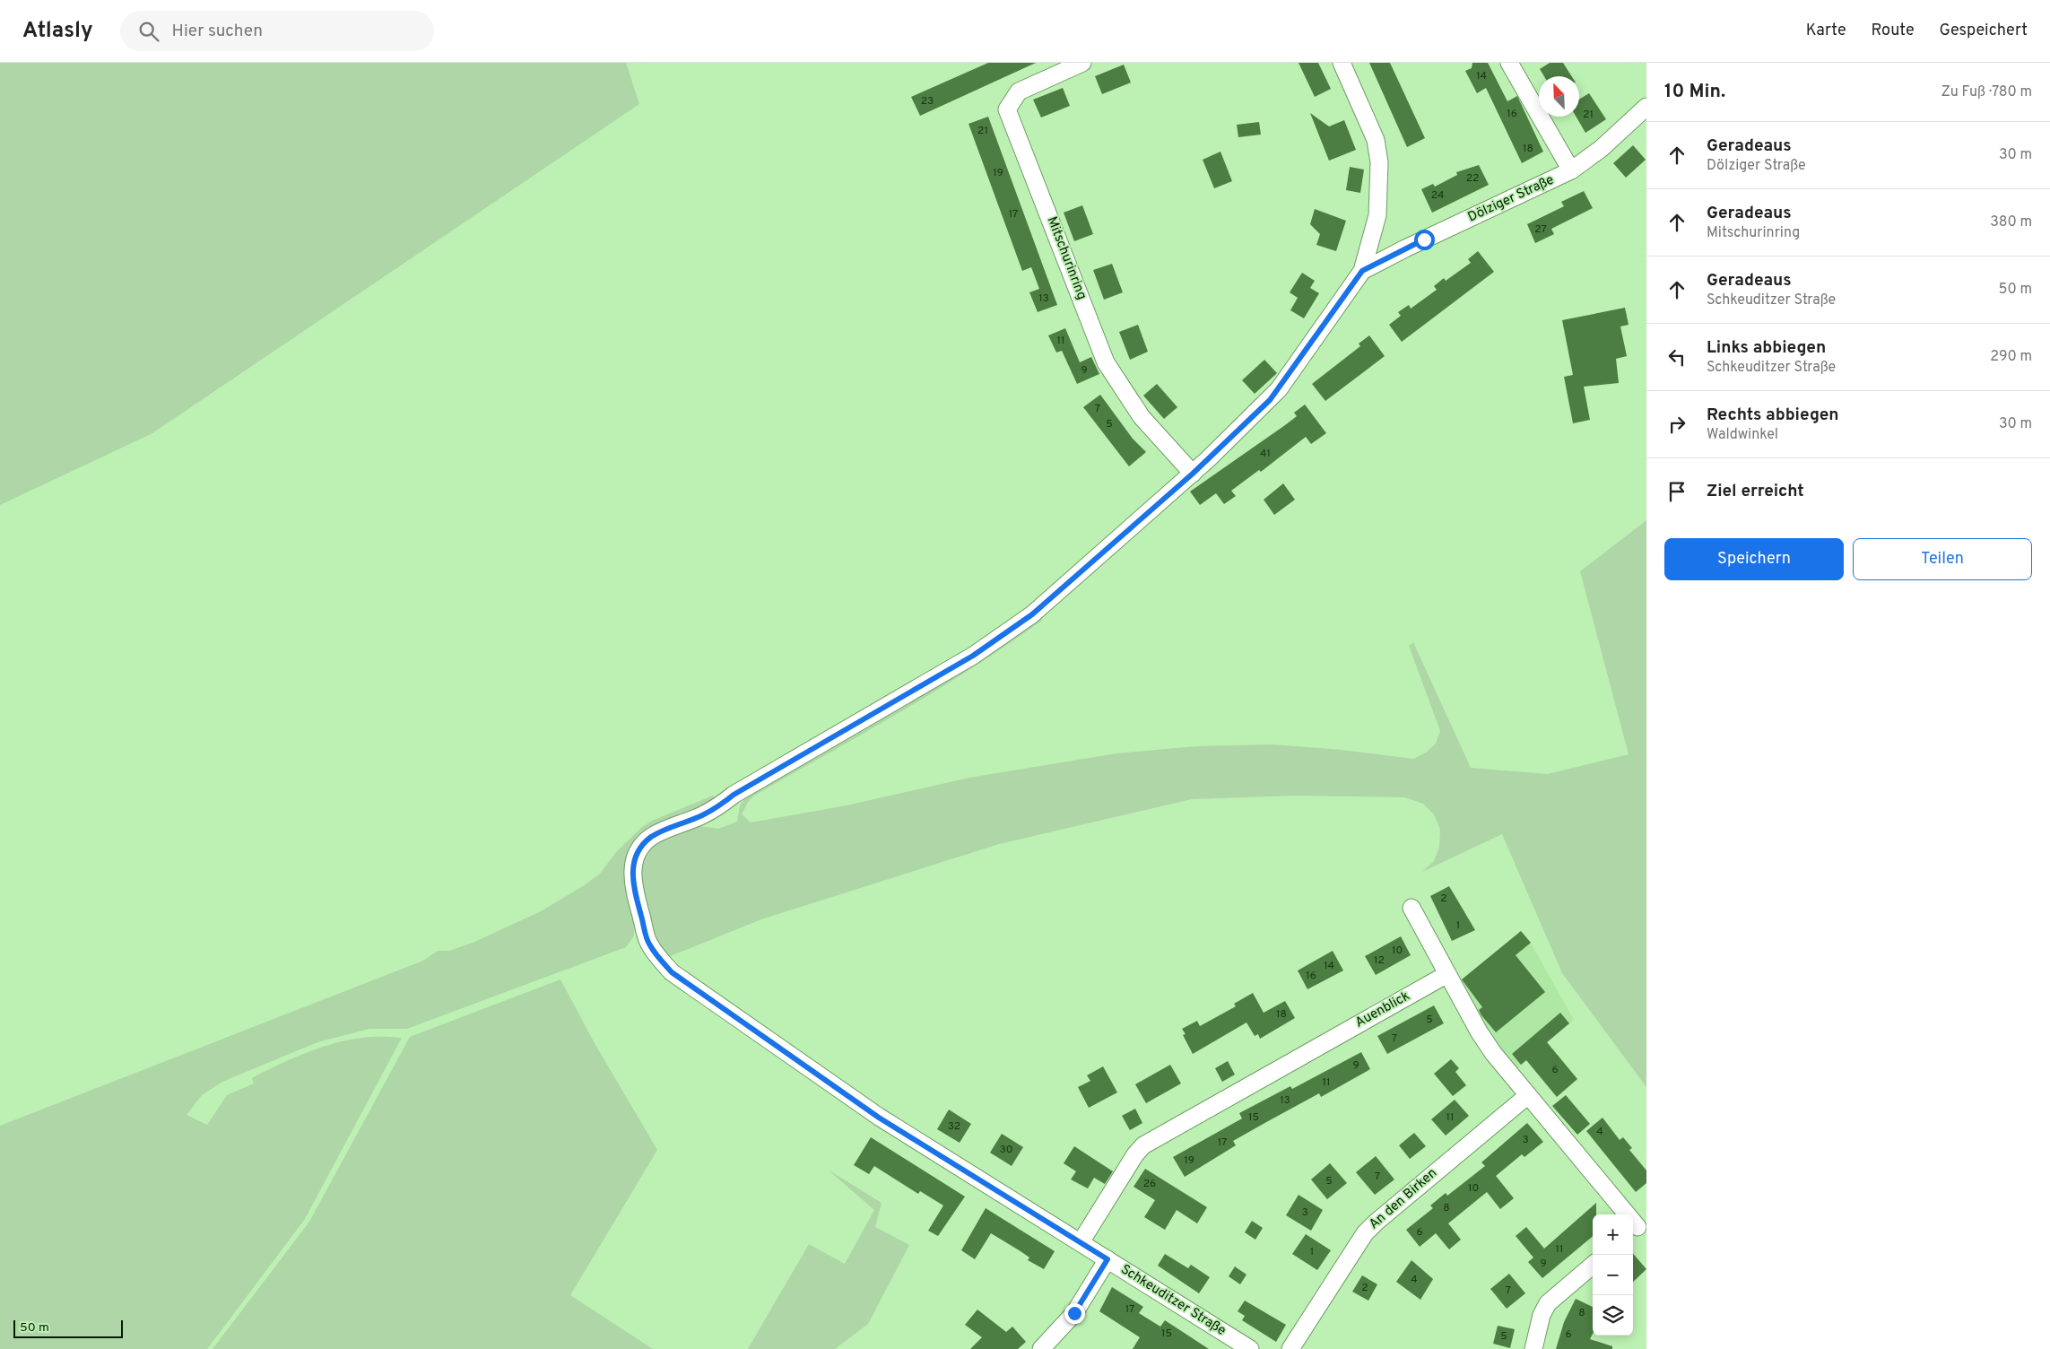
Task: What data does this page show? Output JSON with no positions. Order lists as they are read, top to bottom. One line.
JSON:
{"streets":{"street":["Dölziger Straße","Mitschurinring","Auenblick","An den Birken","Schkeuditzer Straße"]},"crossings":[["Mitschurinring","Schkeuditzer Straße"],["Auenblick","Schkeuditzer Straße"]],"house_numbers":["14","23","16","21","21","18","19","22","24","17","27","13","11","9","7","5","41","2","1","10","12","14","16","18","5","7","9","6","11","13","15","11","32","4","3","17","30","19","7","5","26","10","8","3","6","11","1","9","4","2","7","17","8","15","6","5"],"scale_bar":"50 m","north":"top left","page":{"header":"Atlasly","search":"Hier suchen","nav":["Karte","Route","Gespeichert"],"heading":["10 Min.","Zu Fuß · 780 m"],"list":[["Geradeaus","Dölziger Straße","30 m"],["Geradeaus","Mitschurinring","380 m"],["Geradeaus","Schkeuditzer Straße","50 m"],["Links abbiegen","Schkeuditzer Straße","290 m"],["Rechts abbiegen","Waldwinkel","30 m"],"Ziel erreicht"],"buttons":["Speichern","Teilen"],"map_buttons":["+","−"],"scale":"50 m"}}
